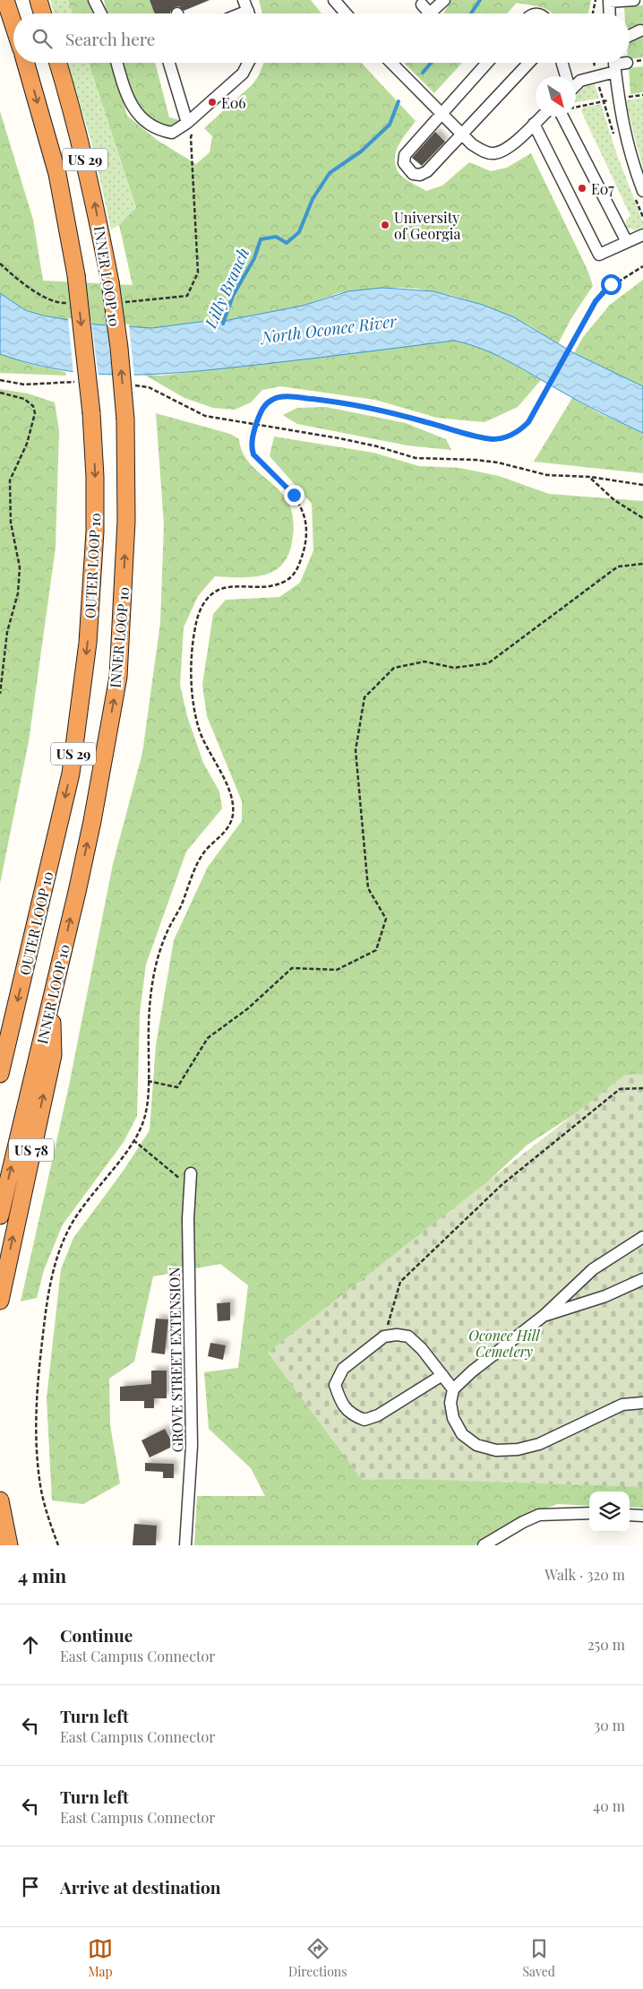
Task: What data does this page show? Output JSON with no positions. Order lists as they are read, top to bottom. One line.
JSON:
{"streets":{"highway":["US 29","INNER LOOP 10","OUTER LOOP 10","US 78"],"street":["GROVE STREET EXTENSION"]},"crossings":[["INNER LOOP 10","US 78"]],"one_way":["INNER LOOP 10","OUTER LOOP 10"],"water":["Lilly Branch","North Oconee River"],"parks":["Oconee Hill Cemetery"],"places":["E06","E07","University of Georgia"],"north":"bottom right","page":{"search":"Search here","heading":["4 min","Walk · 320 m"],"list":[["Continue","East Campus Connector","250 m"],["Turn left","East Campus Connector","30 m"],["Turn left","East Campus Connector","40 m"],"Arrive at destination"],"nav":["Map","Directions","Saved"]}}
